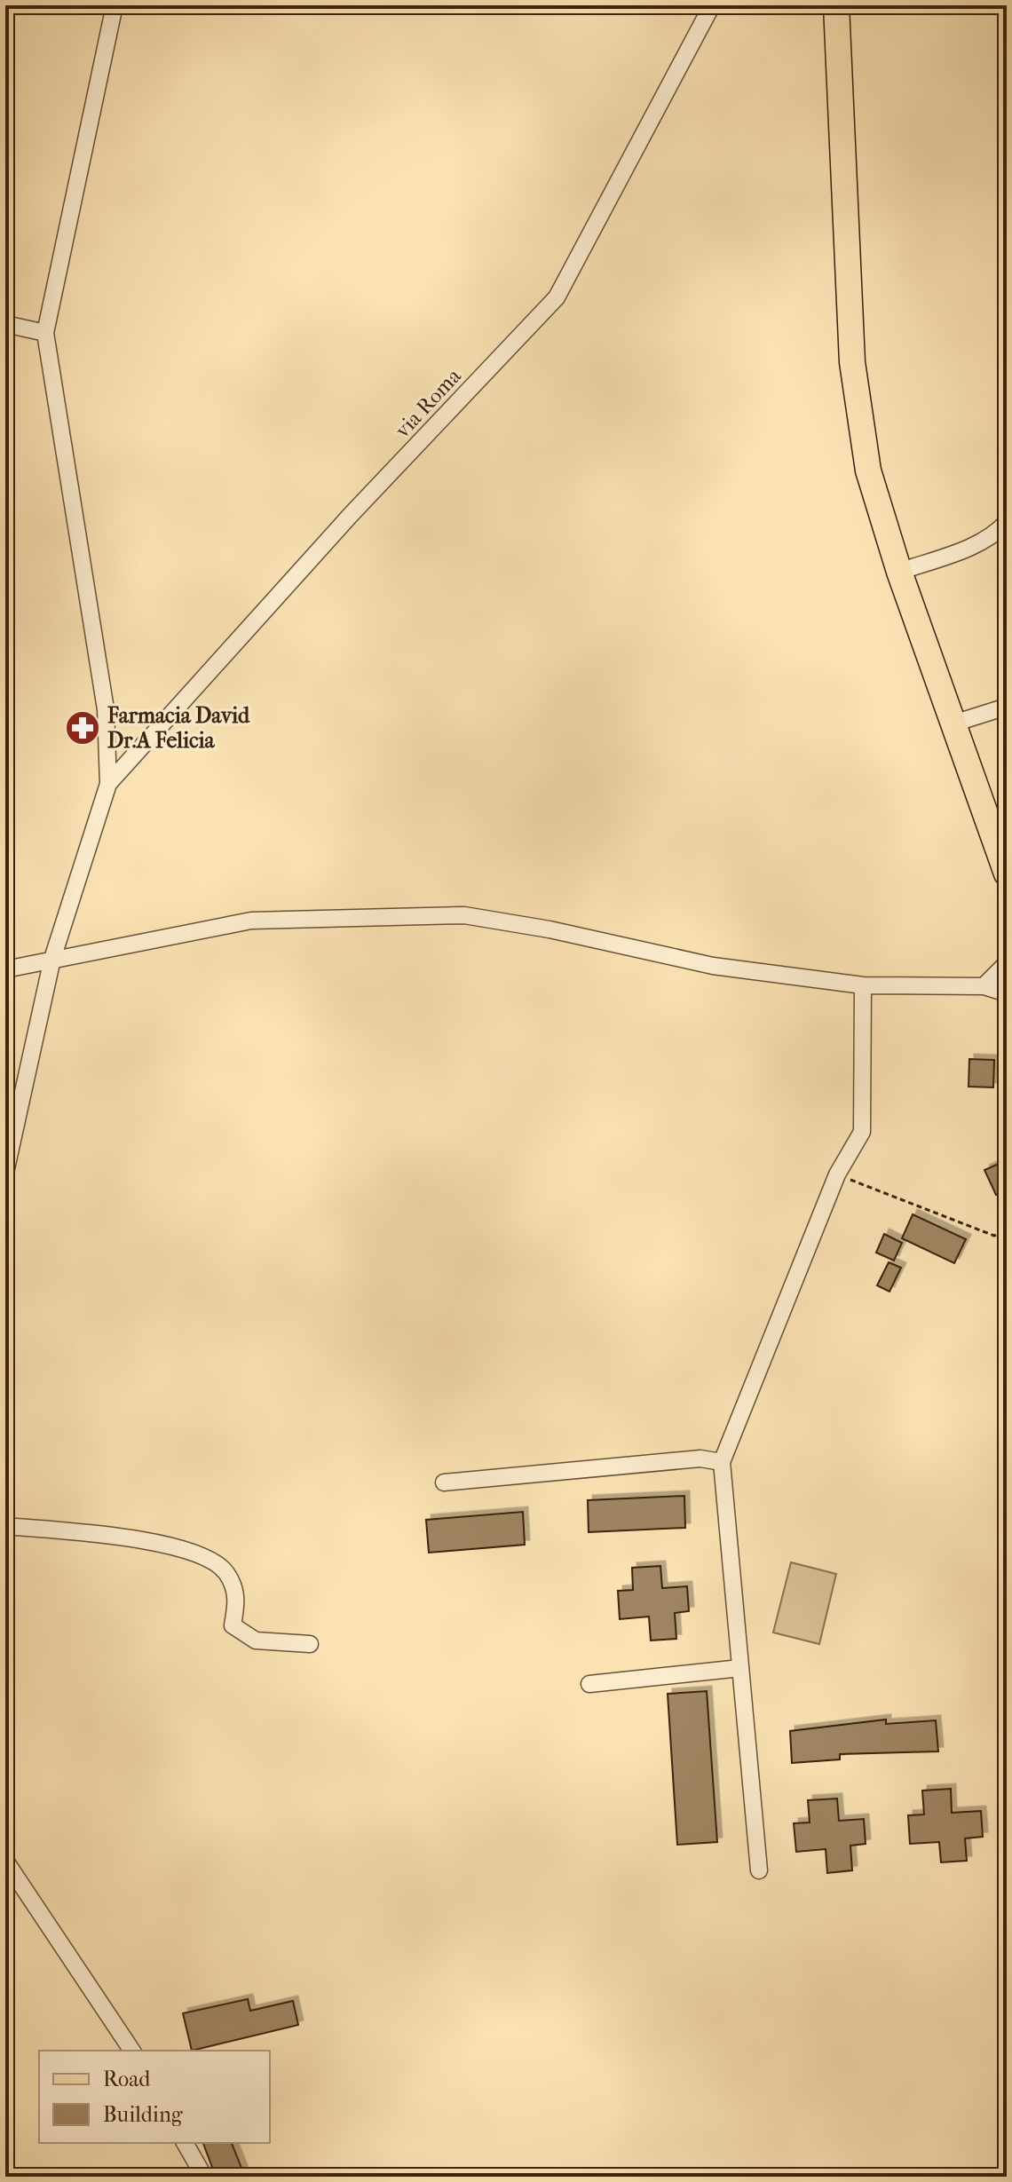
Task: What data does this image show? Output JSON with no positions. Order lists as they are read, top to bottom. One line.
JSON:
{"streets":{"street":["via Roma"]},"places":{"pharmacy":["Farmacia David Dr.A Felicia"]},"legend":["Road","Building"]}
